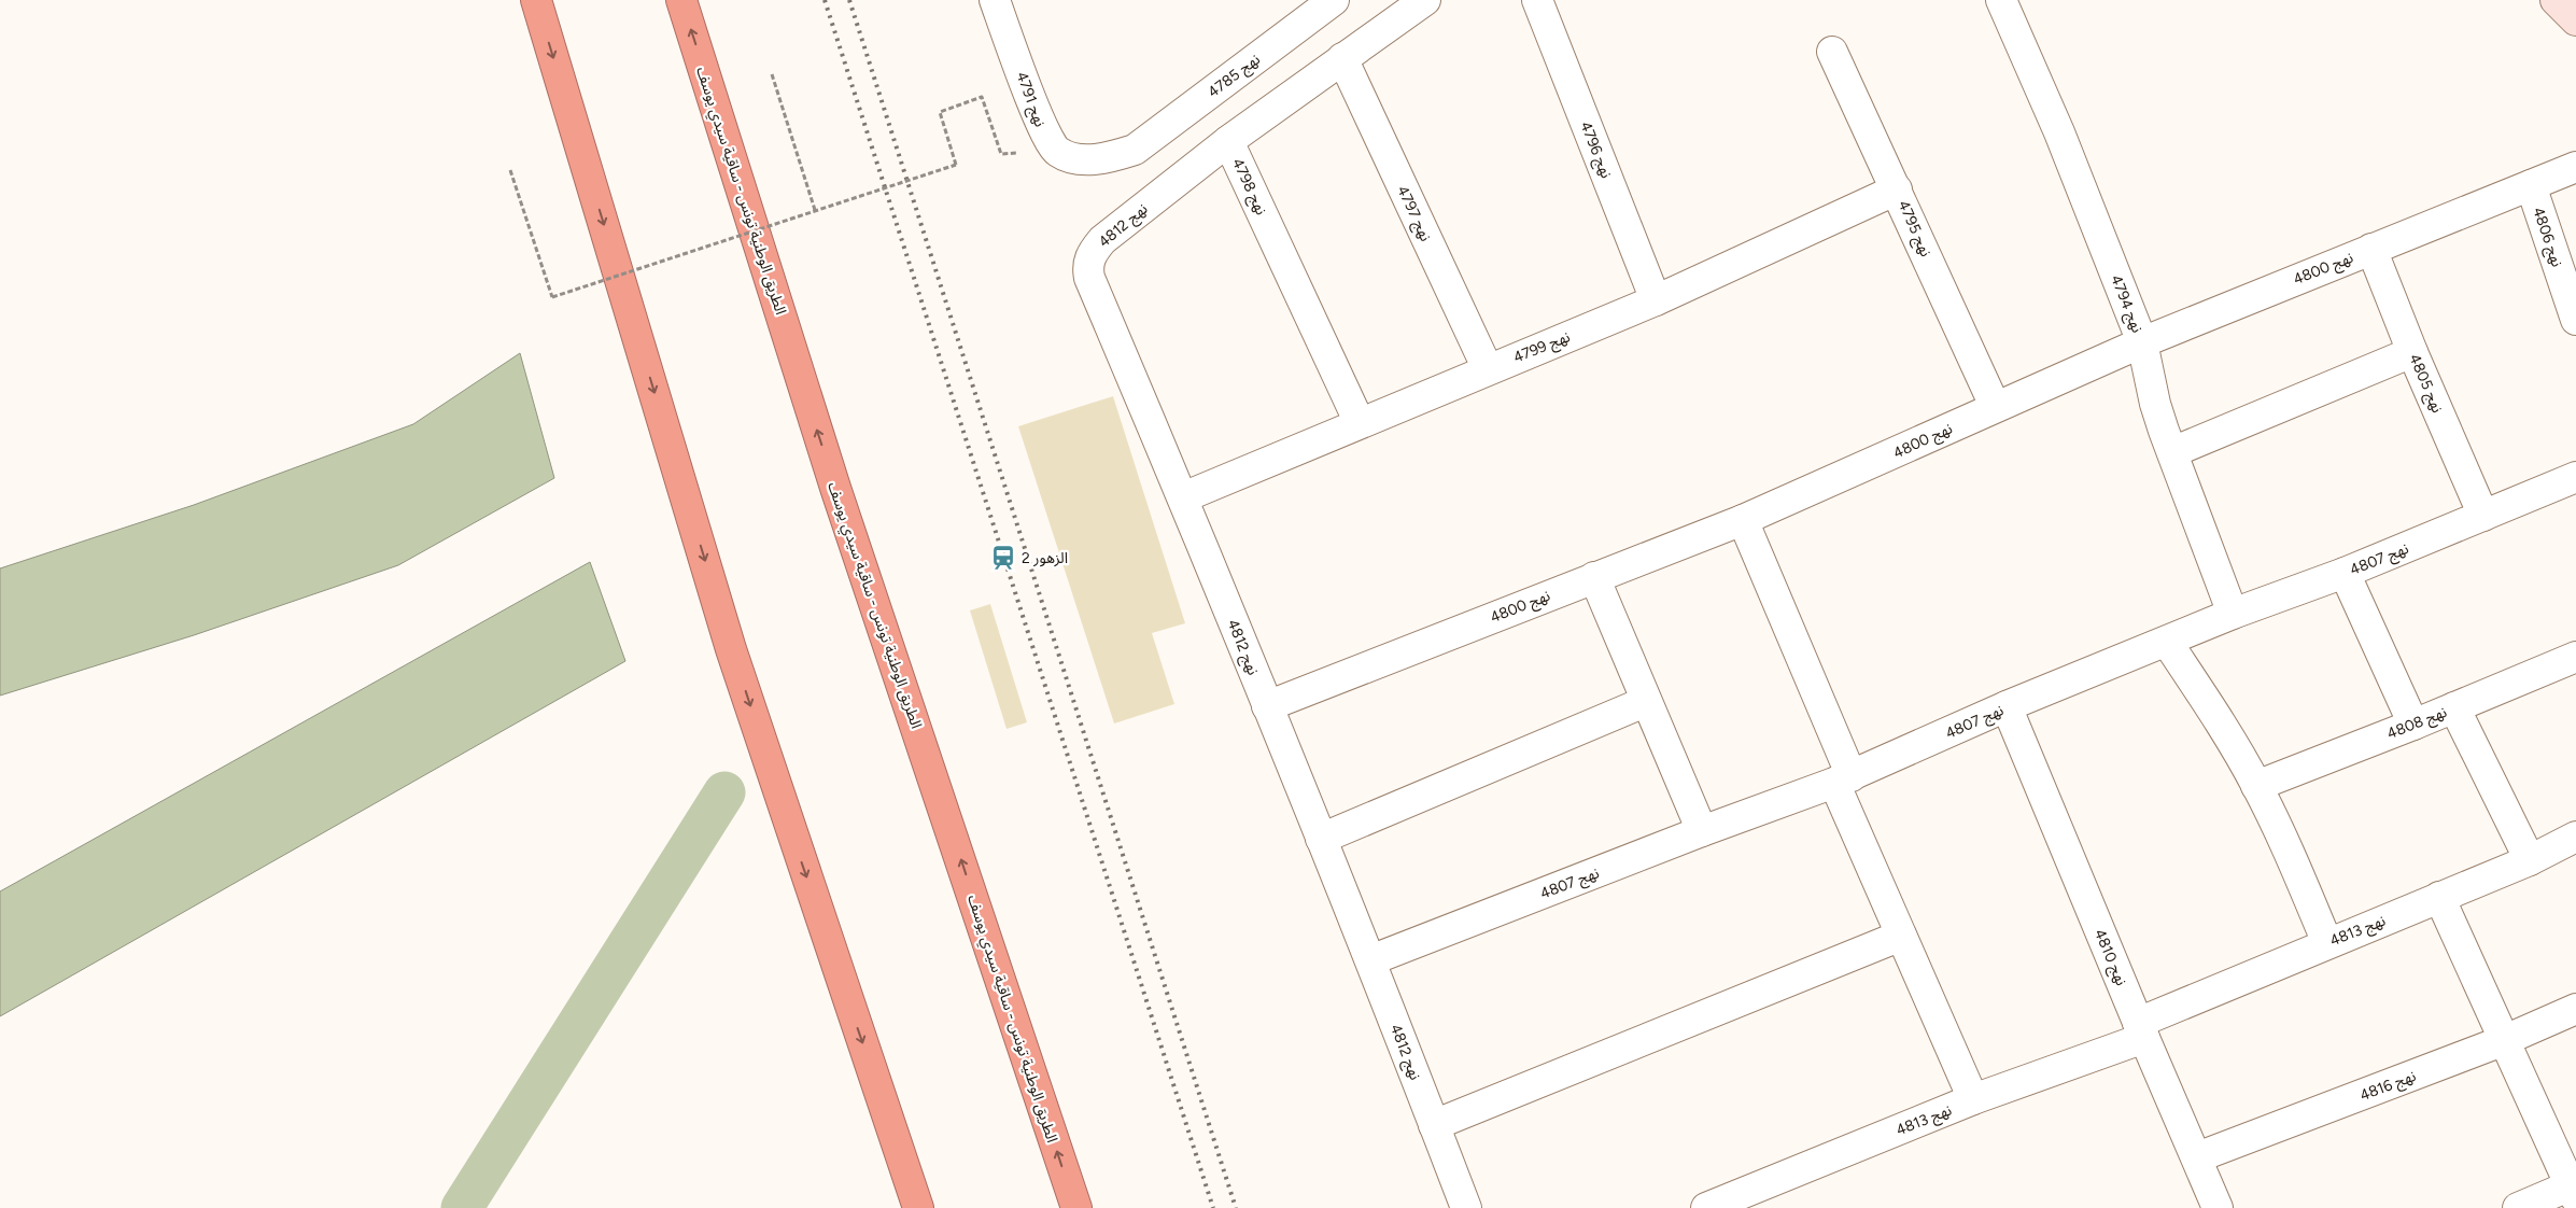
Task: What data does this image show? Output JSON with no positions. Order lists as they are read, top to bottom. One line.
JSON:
{"streets":{"highway":["الطريق الوطنية تونس - ساقية سيدي يوسف"],"street":["نهج 4785","نهج 4791","نهج 4796","نهج 4798","نهج 4797","نهج 4812","نهج 4795","نهج 4806","نهج 4800","نهج 4794","نهج 4799","نهج 4805","نهج 4807","نهج 4808","نهج 4813","نهج 4810","نهج 4816"]},"crossings":[["نهج 4785","نهج 4791"],["نهج 4796","نهج 4799"],["نهج 4798","نهج 4797"],["نهج 4798","نهج 4812"],["نهج 4798","نهج 4799"],["نهج 4797","نهج 4799"],["نهج 4812","نهج 4800"],["نهج 4812","نهج 4799"],["نهج 4812","نهج 4807"],["نهج 4795","نهج 4800"],["نهج 4795","نهج 4799"],["نهج 4806","نهج 4800"],["نهج 4800","نهج 4794"],["نهج 4800","نهج 4805"],["نهج 4794","نهج 4807"],["نهج 4805","نهج 4807"],["نهج 4807","نهج 4810"],["نهج 4813","نهج 4810"],["نهج 4810","نهج 4816"]],"places":{"station":["الزهور 2"]}}
